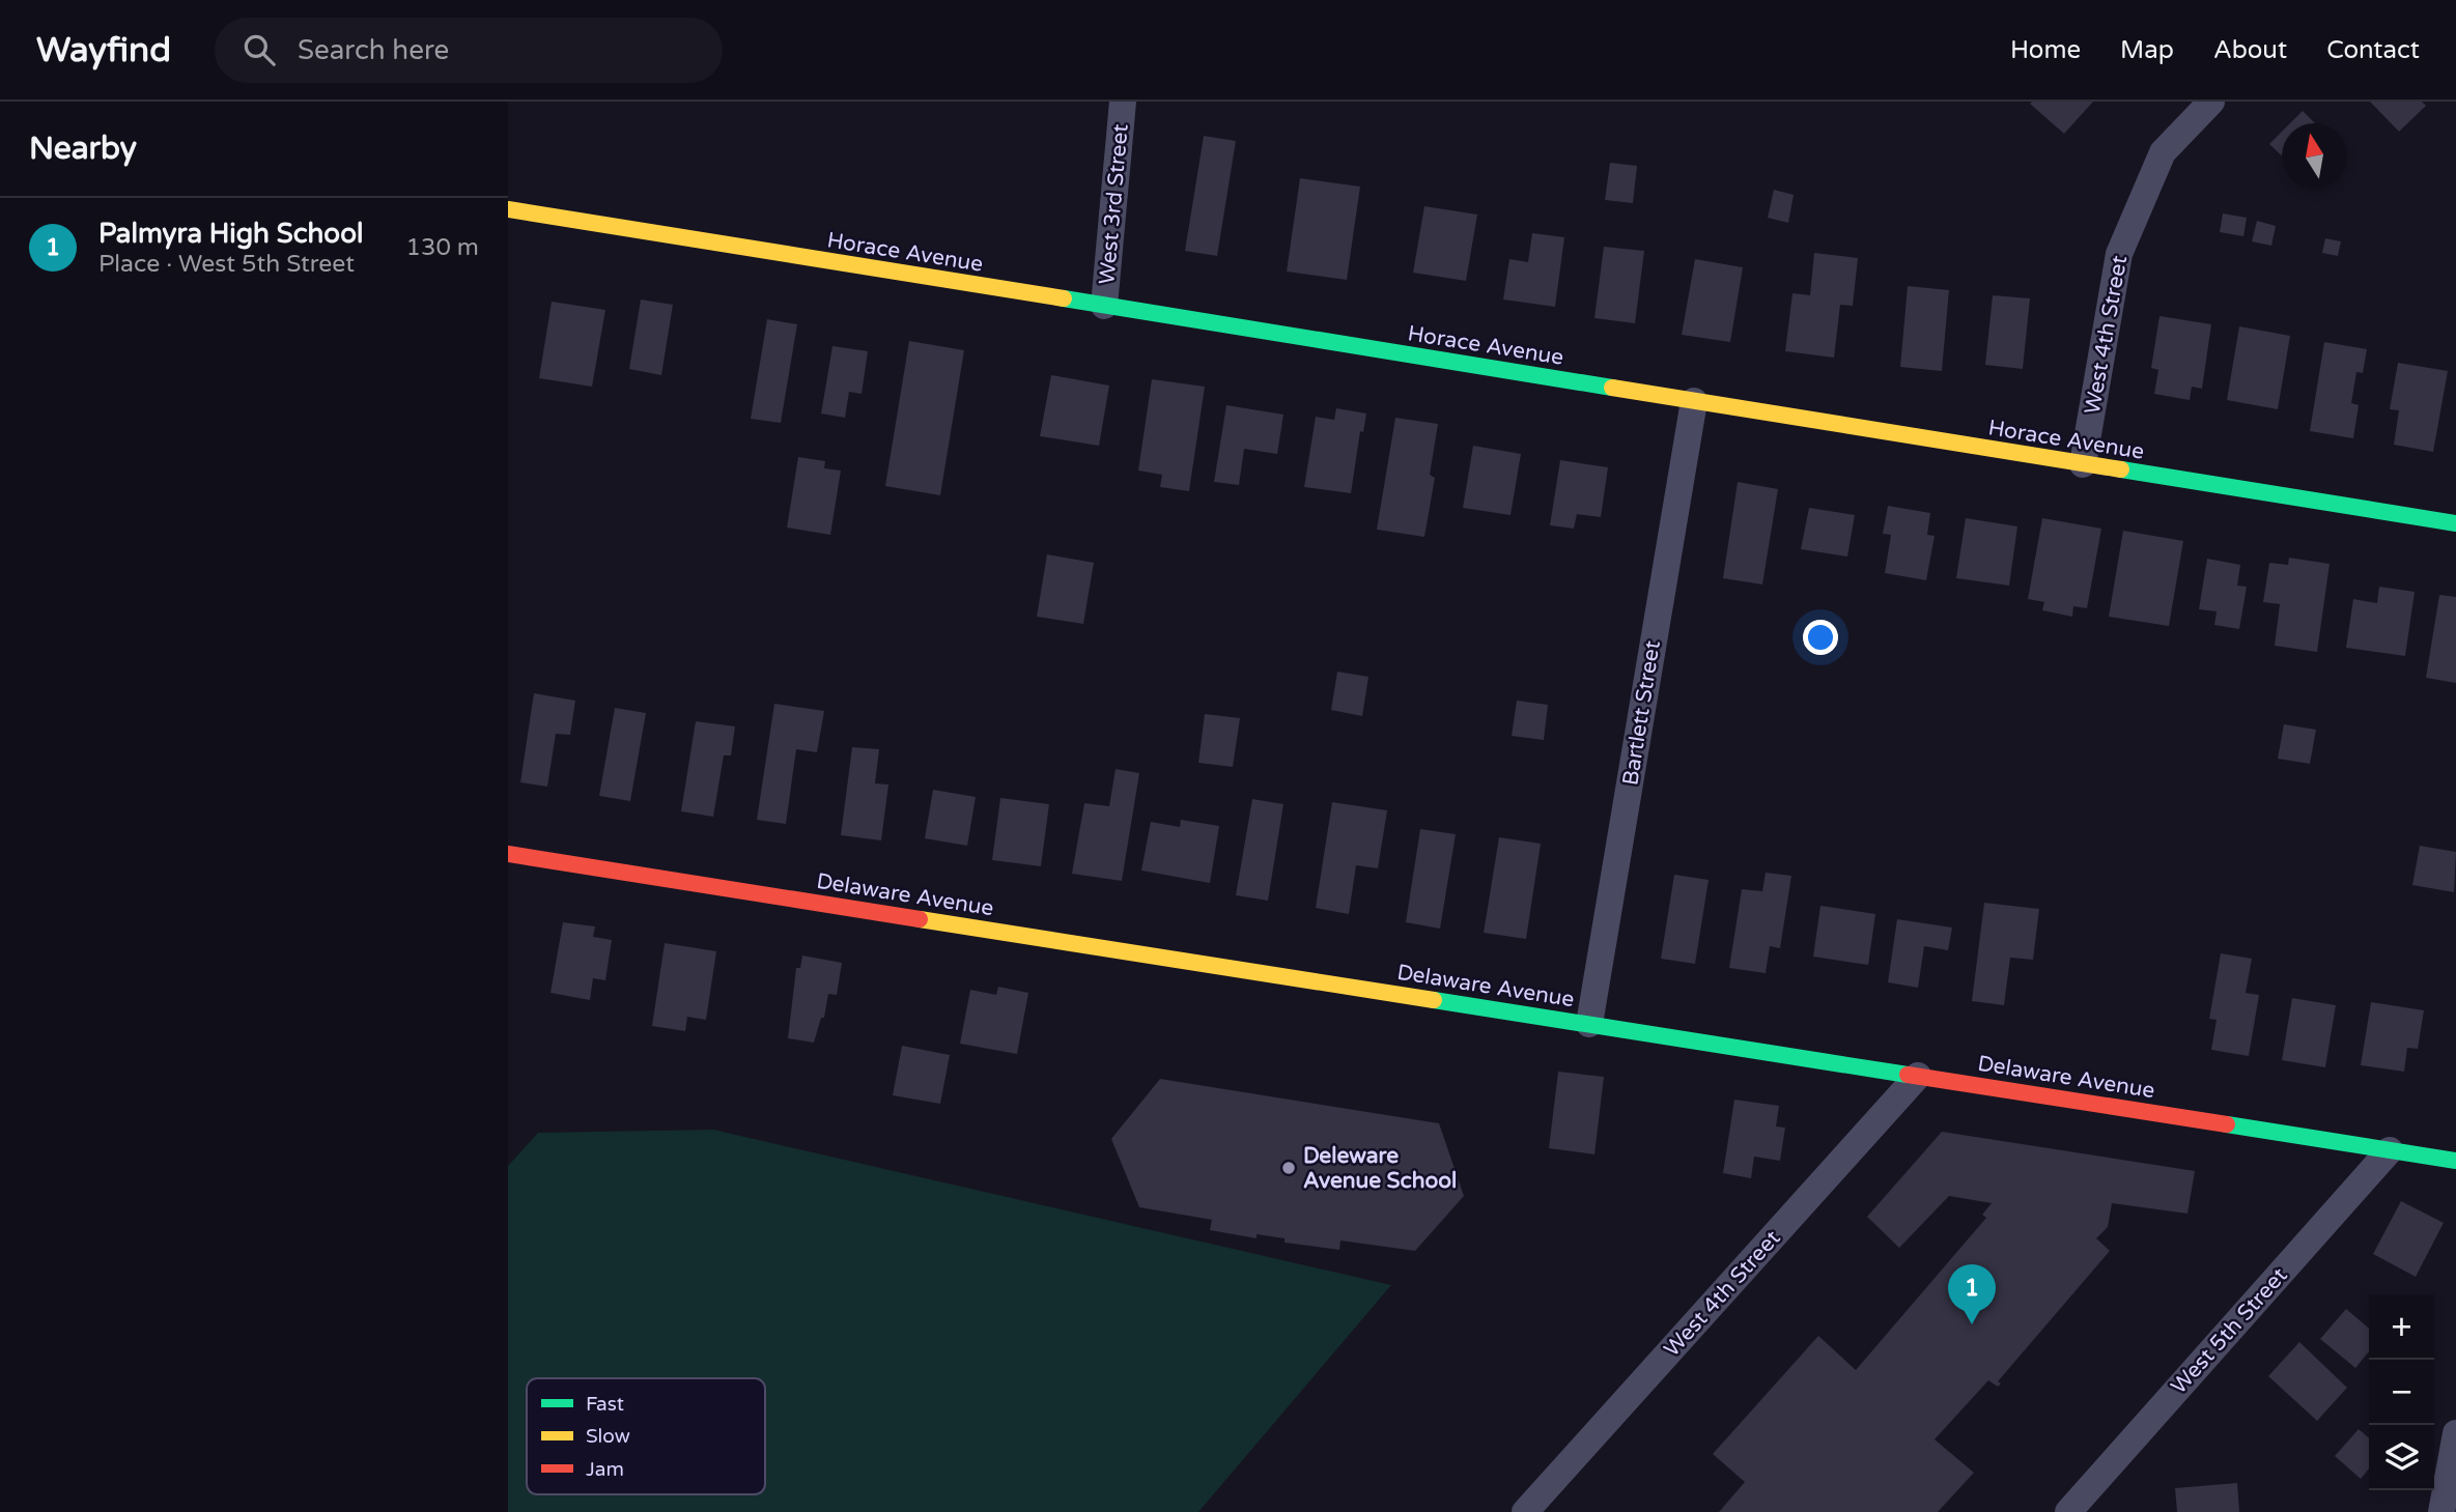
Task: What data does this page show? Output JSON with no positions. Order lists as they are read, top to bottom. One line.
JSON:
{"streets":{"street":["West 3rd Street","Horace Avenue","West 4th Street","Bartlett Street","Delaware Avenue","West 5th Street"]},"crossings":[["West 3rd Street","Horace Avenue"],["Horace Avenue","West 4th Street"],["Horace Avenue","Bartlett Street"],["West 4th Street","Delaware Avenue"],["Bartlett Street","Delaware Avenue"],["Delaware Avenue","West 5th Street"]],"places":["Deleware Avenue School"],"legend":["Fast","Slow","Jam"],"north":"top","page":{"header":"Wayfind","search":"Search here","nav":["Home","Map","About","Contact"],"heading":"Nearby","list":[{"mark":"1","name":"Palmyra High School","note":"Place · West 5th Street","value":"130 m"}],"pins":"1","map_buttons":["+","−"]}}
